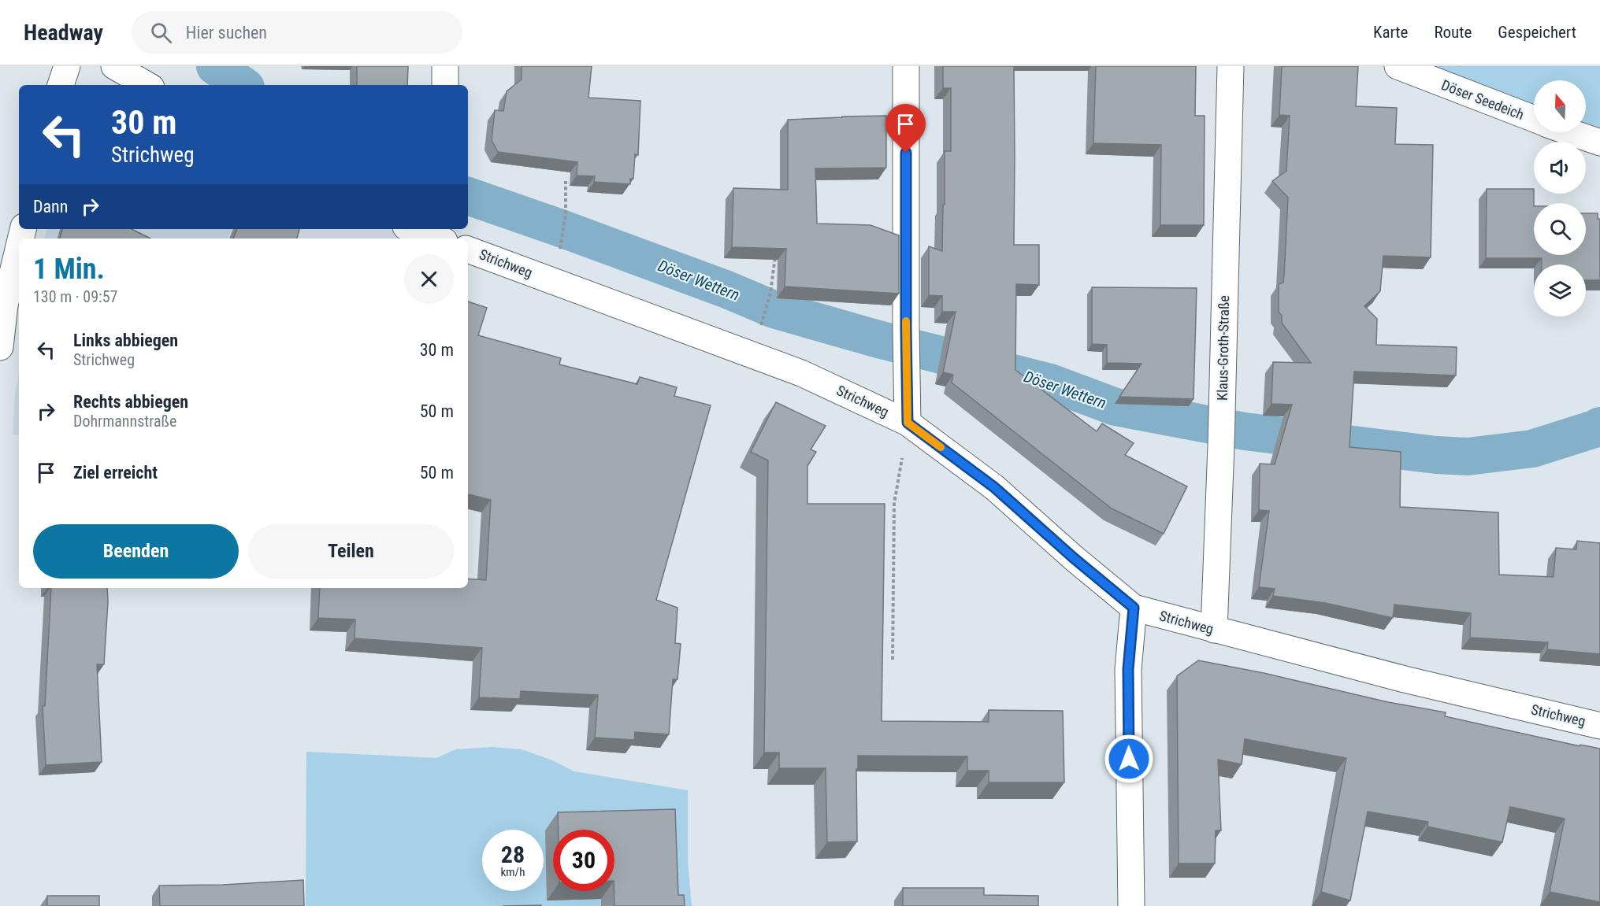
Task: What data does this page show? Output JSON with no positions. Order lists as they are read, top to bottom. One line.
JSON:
{"streets":{"street":["Döser Seedeich","Strichweg","Klaus-Groth-Straße"]},"crossings":[["Strichweg","Klaus-Groth-Straße"]],"water":["Döser Wettern"],"north":"top","page":{"header":"Headway","search":"Hier suchen","nav":["Karte","Route","Gespeichert"],"turn":["30 m","Strichweg"],"then":"Dann","heading":["1 Min.","130 m · 09:57"],"list":[{"name":"Links abbiegen","note":"Strichweg","value":"30 m"},{"name":"Rechts abbiegen","note":"Dohrmannstraße","value":"50 m"},{"name":"Ziel erreicht","value":"50 m"}],"buttons":["Beenden","Teilen"],"speed":"28 km/h","limit":"30"}}
